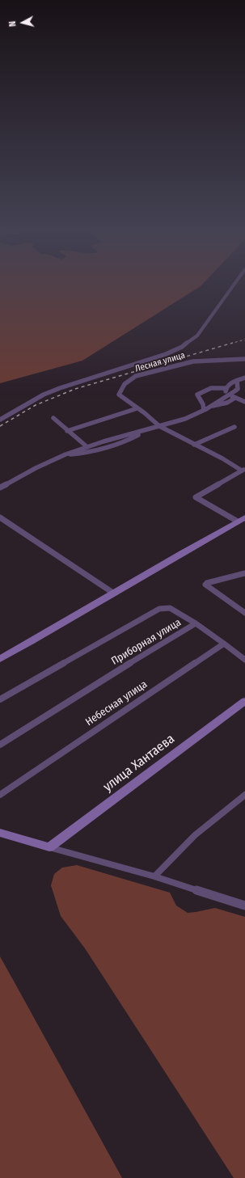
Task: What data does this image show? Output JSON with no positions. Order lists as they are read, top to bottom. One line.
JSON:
{"streets":{"street":["Лесная улица","Приборная улица","Небесная улица","улица Хантаева"]},"north":"left"}
